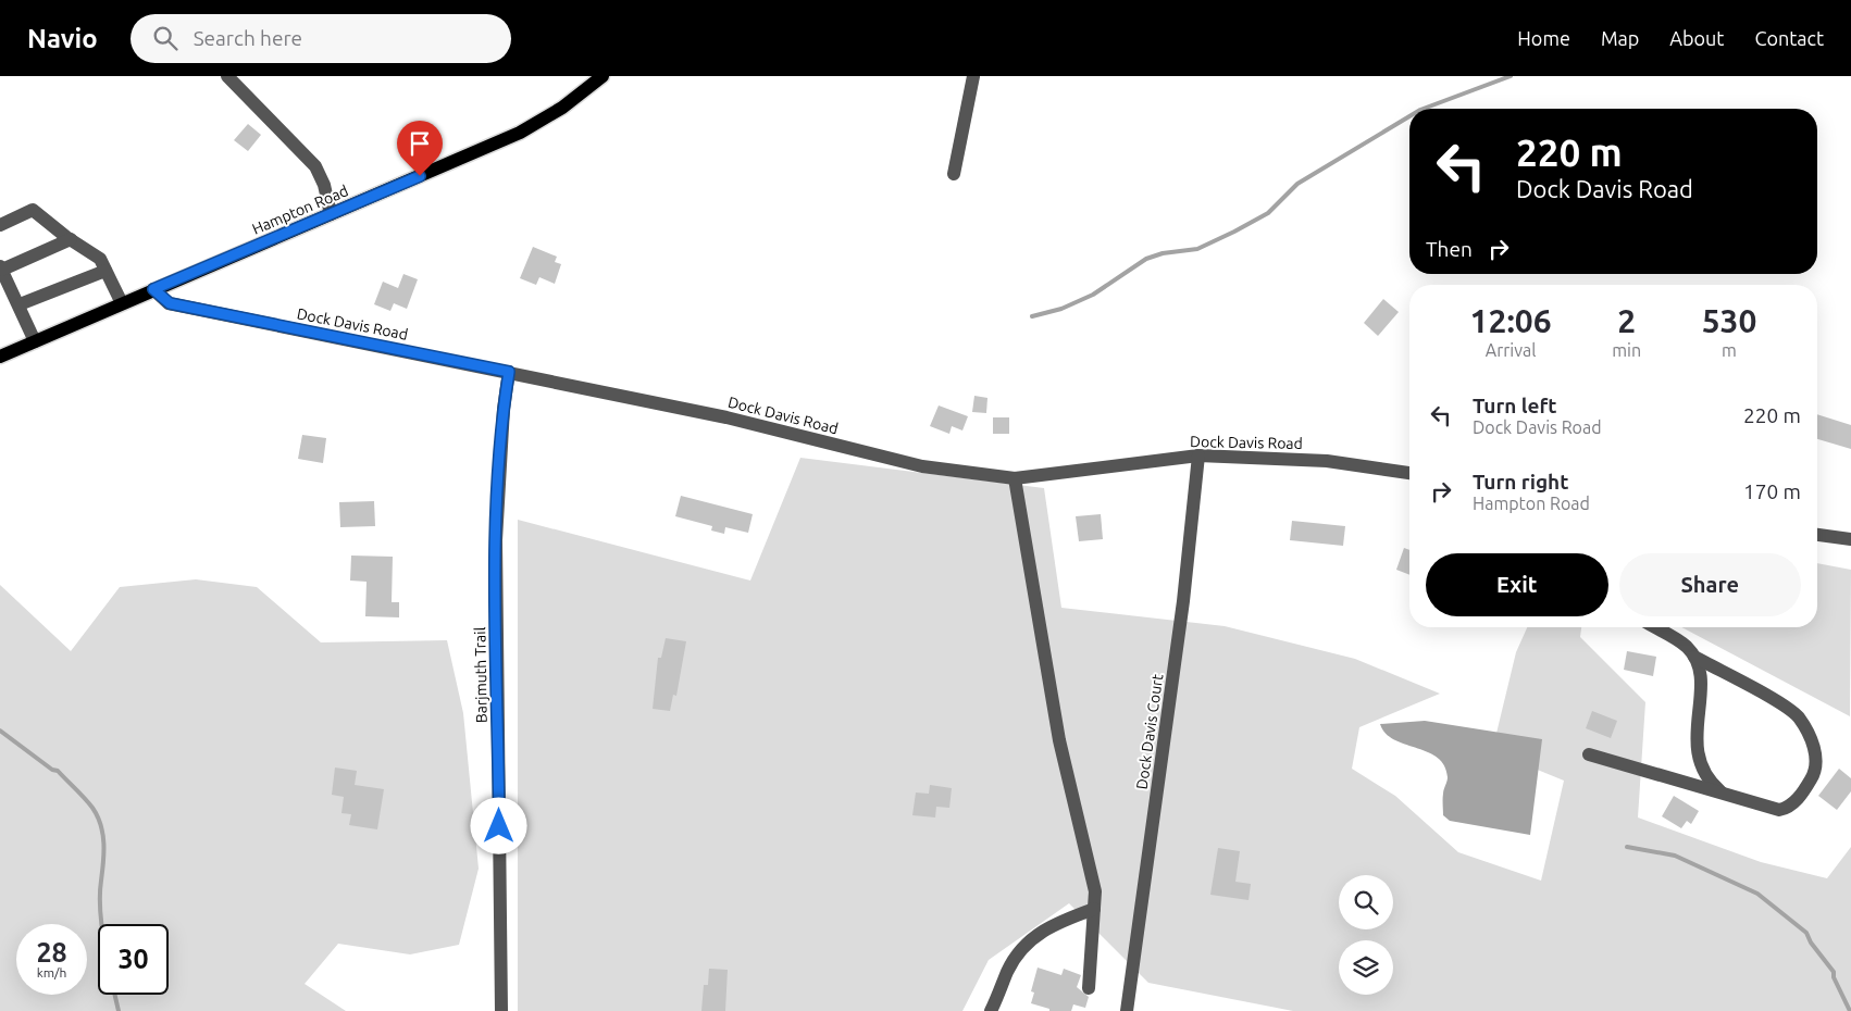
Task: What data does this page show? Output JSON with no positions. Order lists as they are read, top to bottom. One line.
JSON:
{"streets":{"main road":["Hampton Road"],"street":["Dock Davis Road","Barjmuth Trail","Dock Davis Court"]},"crossings":[["Hampton Road","Dock Davis Road"],["Dock Davis Road","Barjmuth Trail"],["Dock Davis Road","Dock Davis Court"]],"page":{"header":"Navio","search":"Search here","nav":["Home","Map","About","Contact"],"turn":["220 m","Dock Davis Road"],"then":"Then","eta":["12:06","Arrival","2","min","530","m"],"list":[{"name":"Turn left","note":"Dock Davis Road","value":"220 m"},{"name":"Turn right","note":"Hampton Road","value":"170 m"}],"buttons":["Exit","Share"],"speed":"28 km/h","limit":"30"}}
